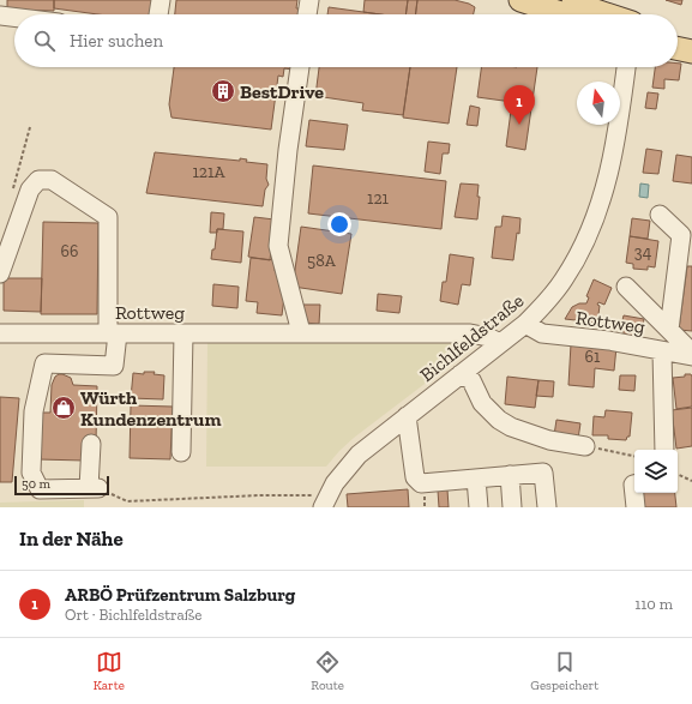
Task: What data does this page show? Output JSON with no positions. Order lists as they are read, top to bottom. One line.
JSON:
{"streets":{"street":["Rottweg","Bichlfeldstraße"]},"crossings":[["Rottweg","Bichlfeldstraße"]],"places":{"building":["BestDrive"],"shop":["Würth Kundenzentrum"]},"house_numbers":["121A","121","66","34","58A","61"],"scale_bar":"50 m","north":"top","page":{"search":"Hier suchen","pins":"1","scale":"50 m","heading":"In der Nähe","list":[{"mark":"1","name":"ARBÖ Prüfzentrum Salzburg","note":"Ort · Bichlfeldstraße","value":"110 m"}],"nav":["Karte","Route","Gespeichert"]}}
